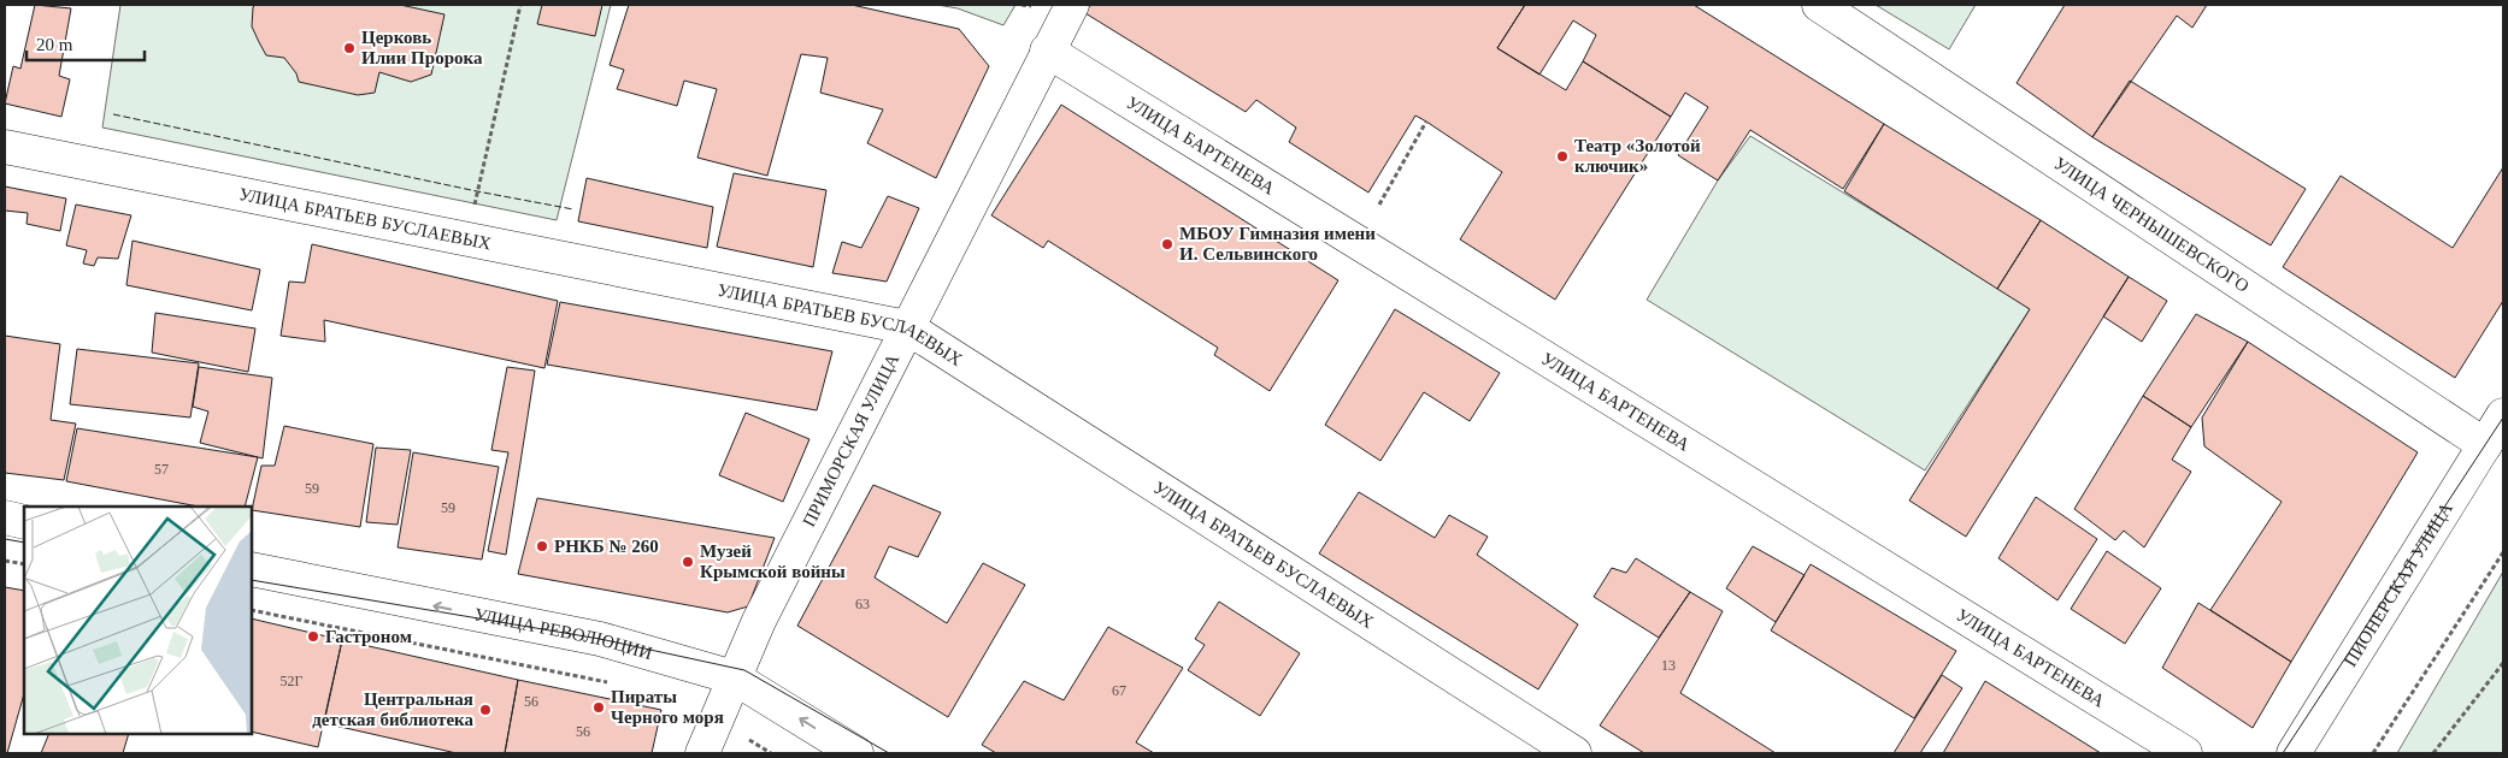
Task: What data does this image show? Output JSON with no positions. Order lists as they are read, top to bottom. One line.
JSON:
{"streets":{"street":["УЛИЦА БАРТЕНЕВА","УЛИЦА БРАТЬЕВ БУСЛАЕВЫХ","УЛИЦА ЧЕРНЫШЕВСКОГО","ПРИМОРСКАЯ УЛИЦА","ПИОНЕРСКАЯ УЛИЦА","УЛИЦА РЕВОЛЮЦИИ"]},"crossings":[["УЛИЦА БАРТЕНЕВА","ПРИМОРСКАЯ УЛИЦА"],["УЛИЦА БРАТЬЕВ БУСЛАЕВЫХ","ПРИМОРСКАЯ УЛИЦА"],["УЛИЦА ЧЕРНЫШЕВСКОГО","ПИОНЕРСКАЯ УЛИЦА"],["ПРИМОРСКАЯ УЛИЦА","УЛИЦА РЕВОЛЮЦИИ"]],"one_way":["УЛИЦА РЕВОЛЮЦИИ"],"places":["Церковь Илии Пророка","Театр «Золотой ключик»","МБОУ Гимназия имени И. Сельвинского","РНКБ № 260","Музей Крымской войны","Гастроном","Пираты Черного моря","Центральная детская библиотека"],"house_numbers":["57","59","59","63","13","52Г","67","56","56"],"scale_bar":"20 m"}
